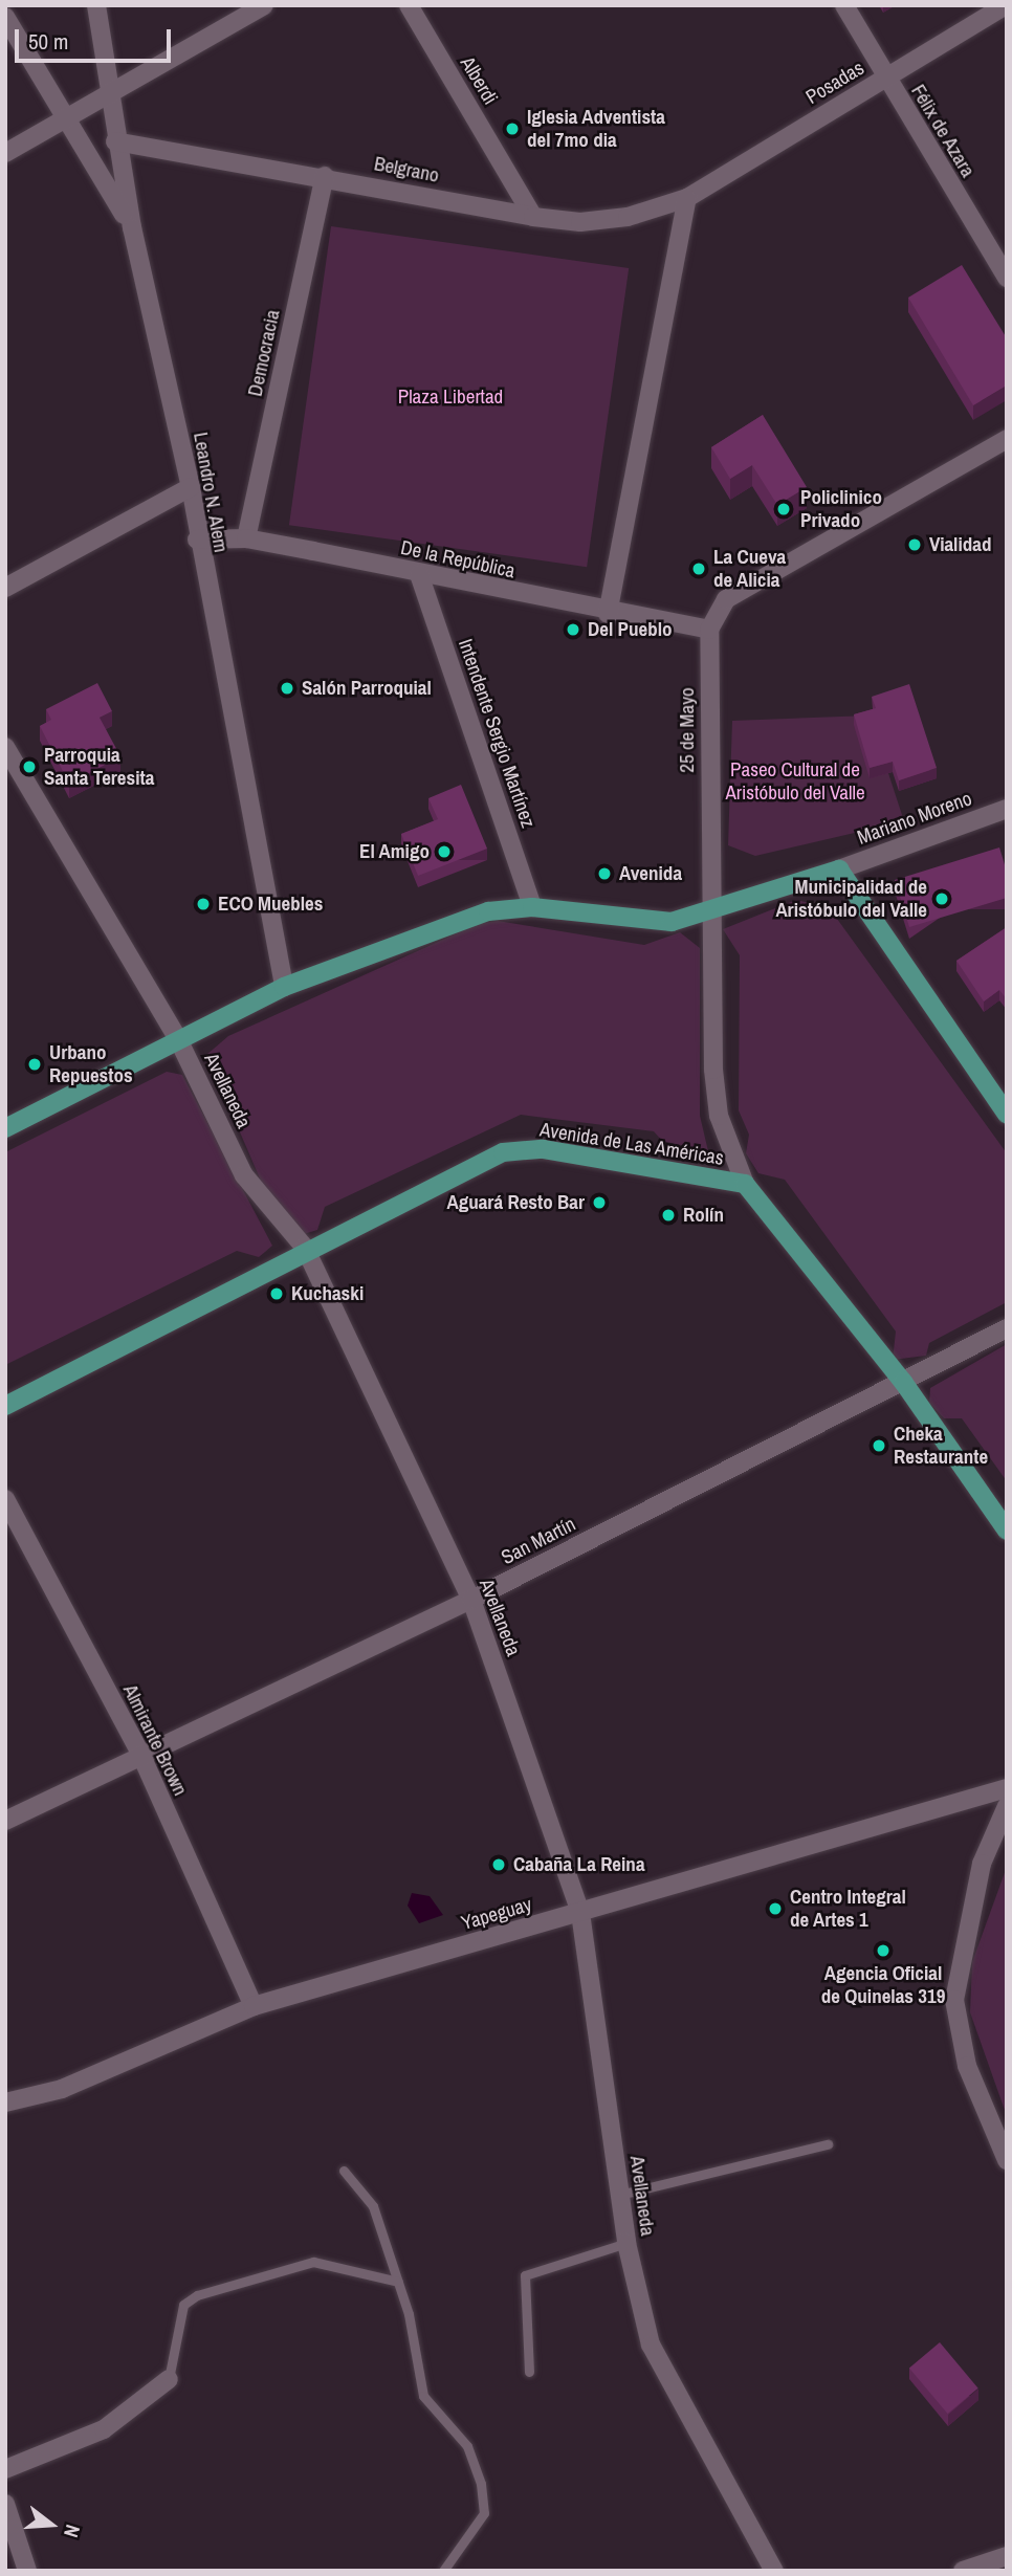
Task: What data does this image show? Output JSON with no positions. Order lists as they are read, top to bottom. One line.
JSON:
{"streets":{"main road":["Avenida de Las Américas"],"street":["Alberdi","Posadas","Félix de Azara","Belgrano","Democracia","Leandro N. Alem","De la República","25 de Mayo","Intendente Sergio Martínez","Mariano Moreno","Avellaneda","San Martín","Almirante Brown","Yapeguay"]},"crossings":[["Alberdi","Belgrano"],["Posadas","Félix de Azara"],["Posadas","Belgrano"],["Belgrano","Democracia"],["Belgrano","Leandro N. Alem"],["Democracia","De la República"],["Leandro N. Alem","De la República"],["De la República","25 de Mayo"],["De la República","Intendente Sergio Martínez"],["25 de Mayo","Avenida de Las Américas"],["Avellaneda","Avenida de Las Américas"],["Avellaneda","San Martín"],["Avellaneda","Yapeguay"],["Avenida de Las Américas","San Martín"],["San Martín","Almirante Brown"],["Almirante Brown","Yapeguay"]],"parks":["Plaza Libertad","Paseo Cultural de Aristóbulo del Valle"],"places":["Iglesia Adventista del 7mo dia","Policlinico Privado","Vialidad","La Cueva de Alicia","Del Pueblo","Salón Parroquial","Parroquia Santa Teresita","El Amigo","Avenida","Municipalidad de Aristóbulo del Valle","ECO Muebles","Urbano Repuestos","Aguará Resto Bar","Rolín","Kuchaski","Cheka Restaurante","Cabaña La Reina","Centro Integral de Artes 1","Agencia Oficial de Quinelas 319"],"scale_bar":"50 m","north":"right"}
